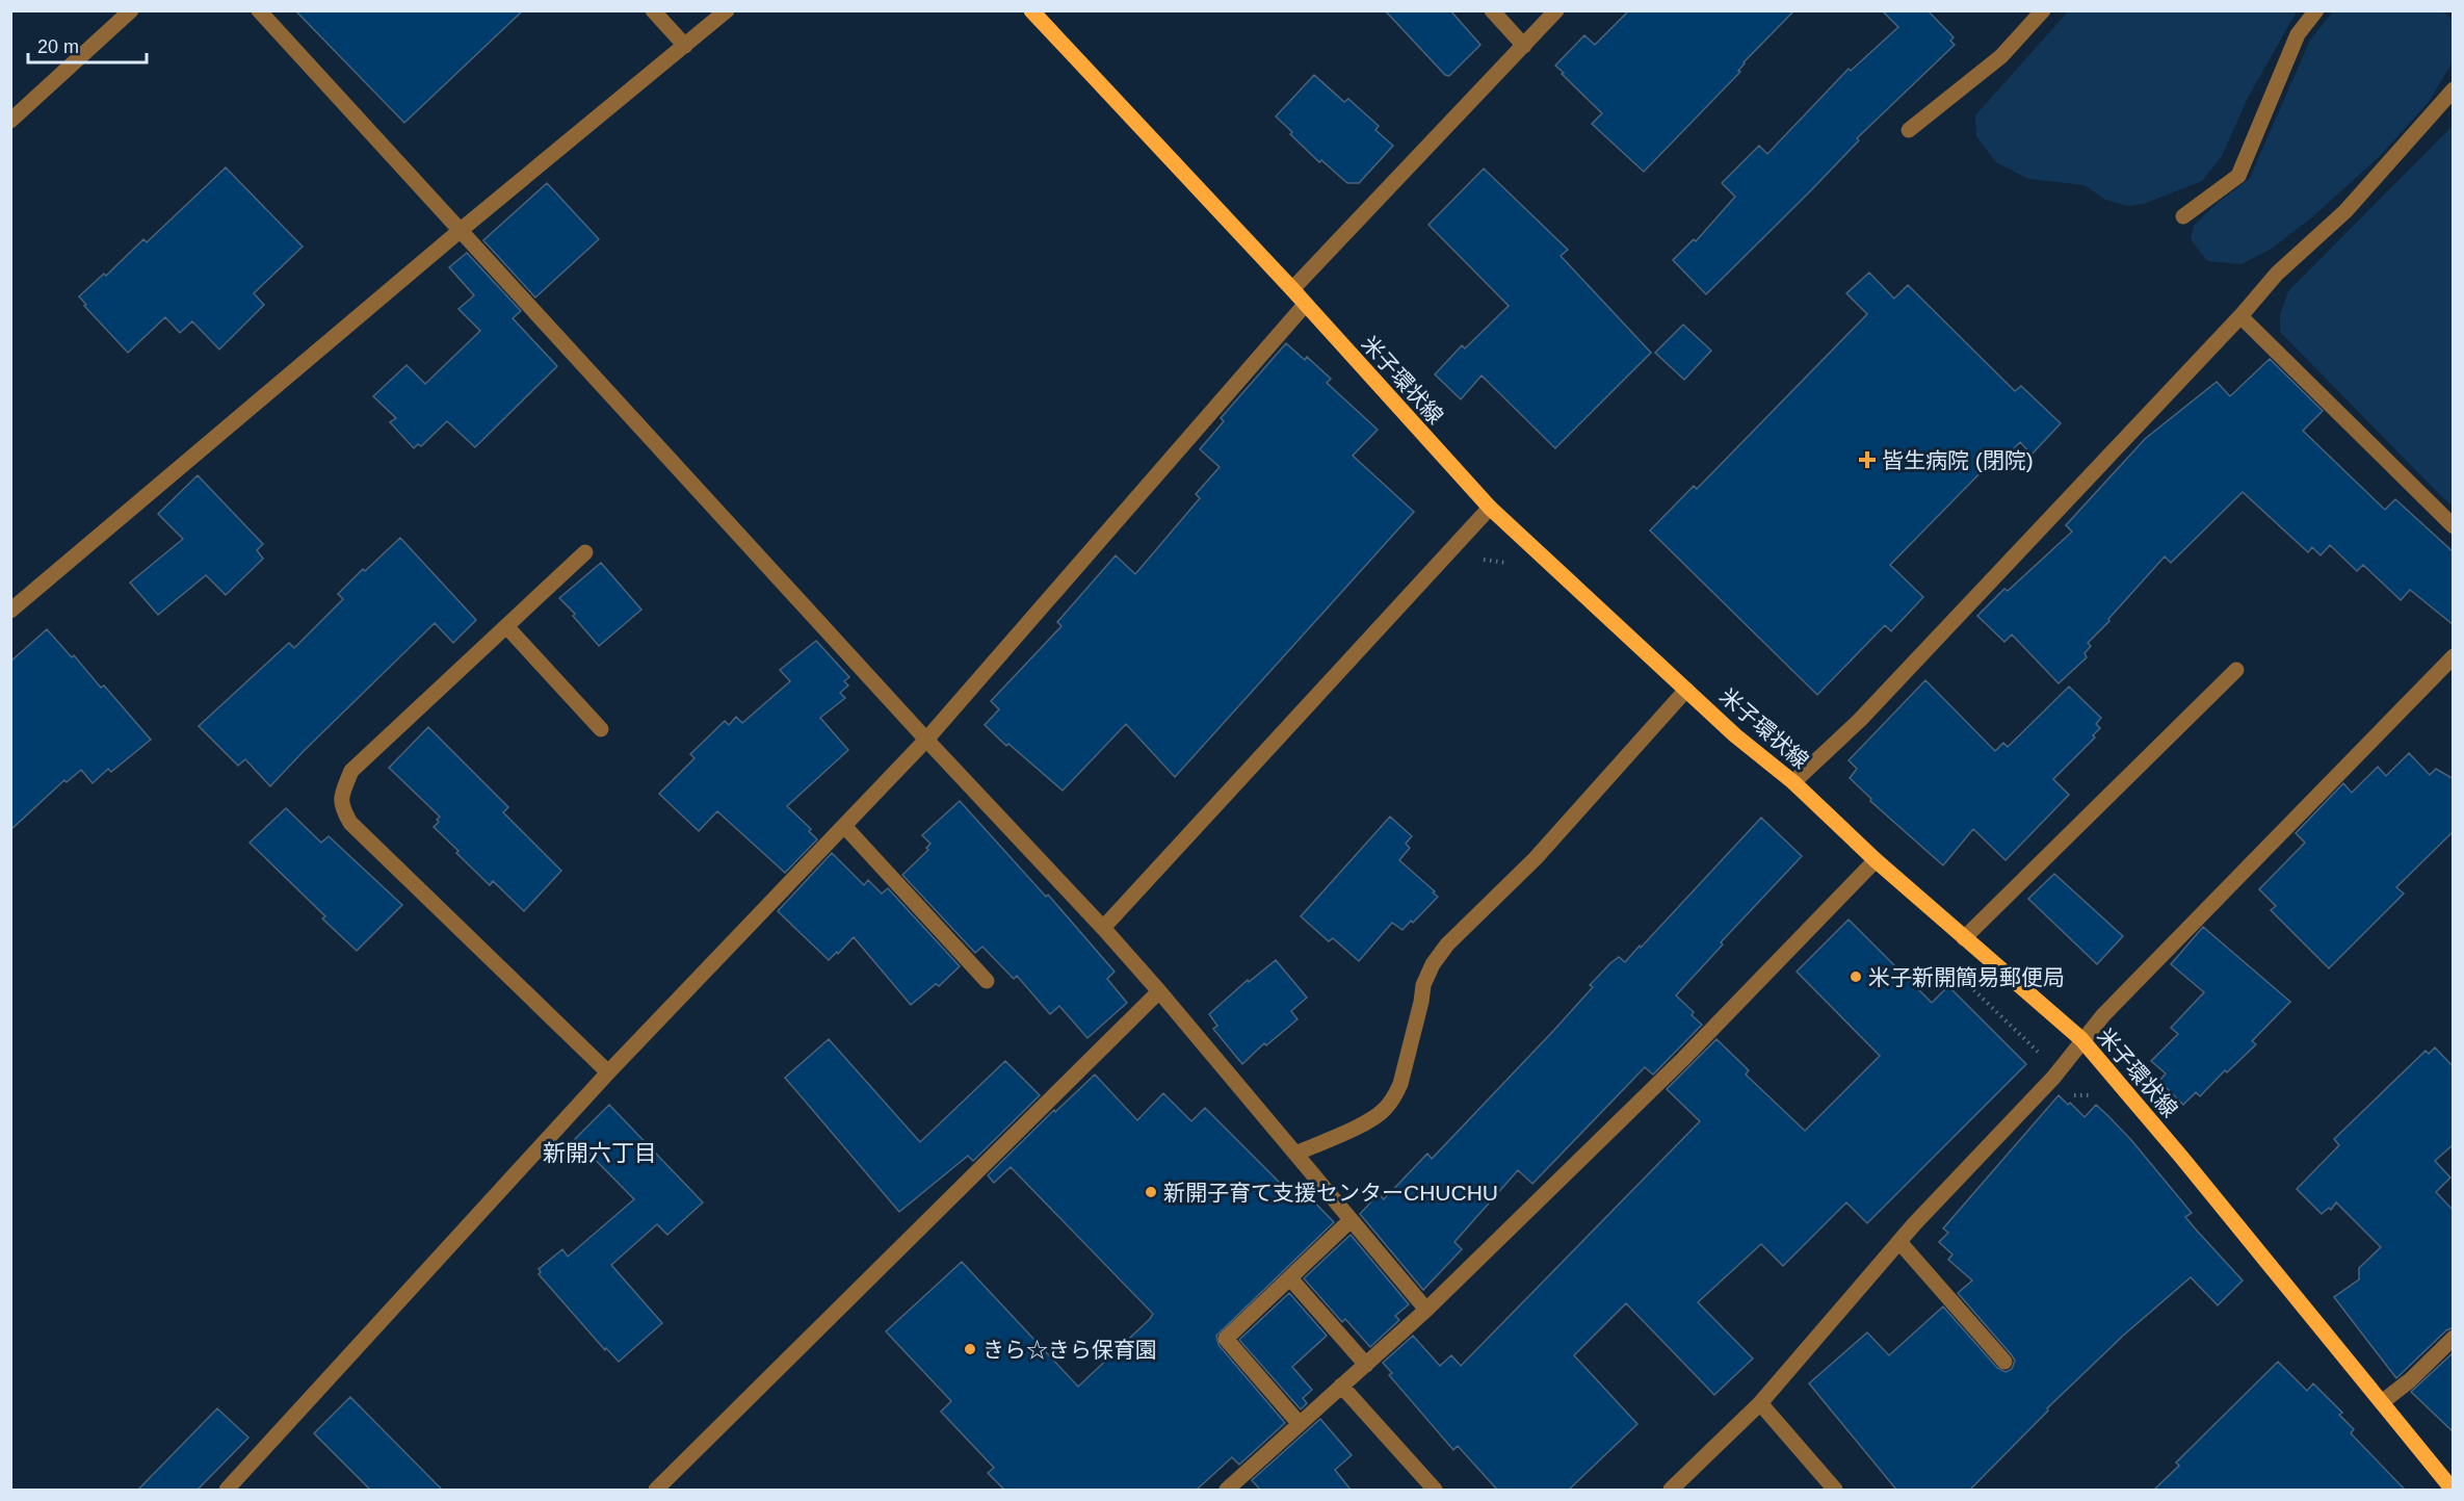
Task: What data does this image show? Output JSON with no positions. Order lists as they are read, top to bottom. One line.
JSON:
{"streets":{"main road":["米子環状線"]},"districts":["新開六丁目"],"places":{"health":["皆生病院 (閉院)"],"other":["米子新開簡易郵便局","新開子育て支援センターCHUCHU","きら☆きら保育園"]},"scale_bar":"20 m"}
